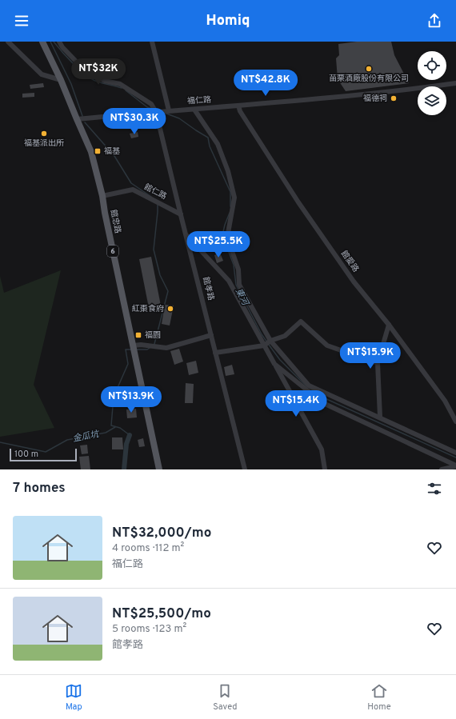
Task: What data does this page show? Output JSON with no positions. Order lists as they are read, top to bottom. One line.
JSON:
{"streets":{"main road":["館忠路","6"],"street":["福仁路","館仁路","館愛路","館孝路"]},"crossings":[["福仁路","館忠路"],["福仁路","館愛路"],["福仁路","館孝路"],["館仁路","館忠路"],["館仁路","館孝路"]],"water":["東河","金瓜坑"],"places":{"other":["苗栗酒廠股份有限公司","福德祠","福基派出所","紅棗食府"],"transit":["福基","福園"]},"scale_bar":"100 m","page":{"header":"Homiq","price":["NT$32K","NT$42.8K","NT$30.3K","NT$25.5K","NT$15.9K","NT$13.9K","NT$15.4K"],"scale":"100 m","heading":"7 homes","list":[{"name":"NT$32,000/mo","note":"4 rooms · 112 m² · 福仁路"},{"name":"NT$25,500/mo","note":"5 rooms · 123 m² · 館孝路"}],"tabs":["Map","Saved","Home"]}}
